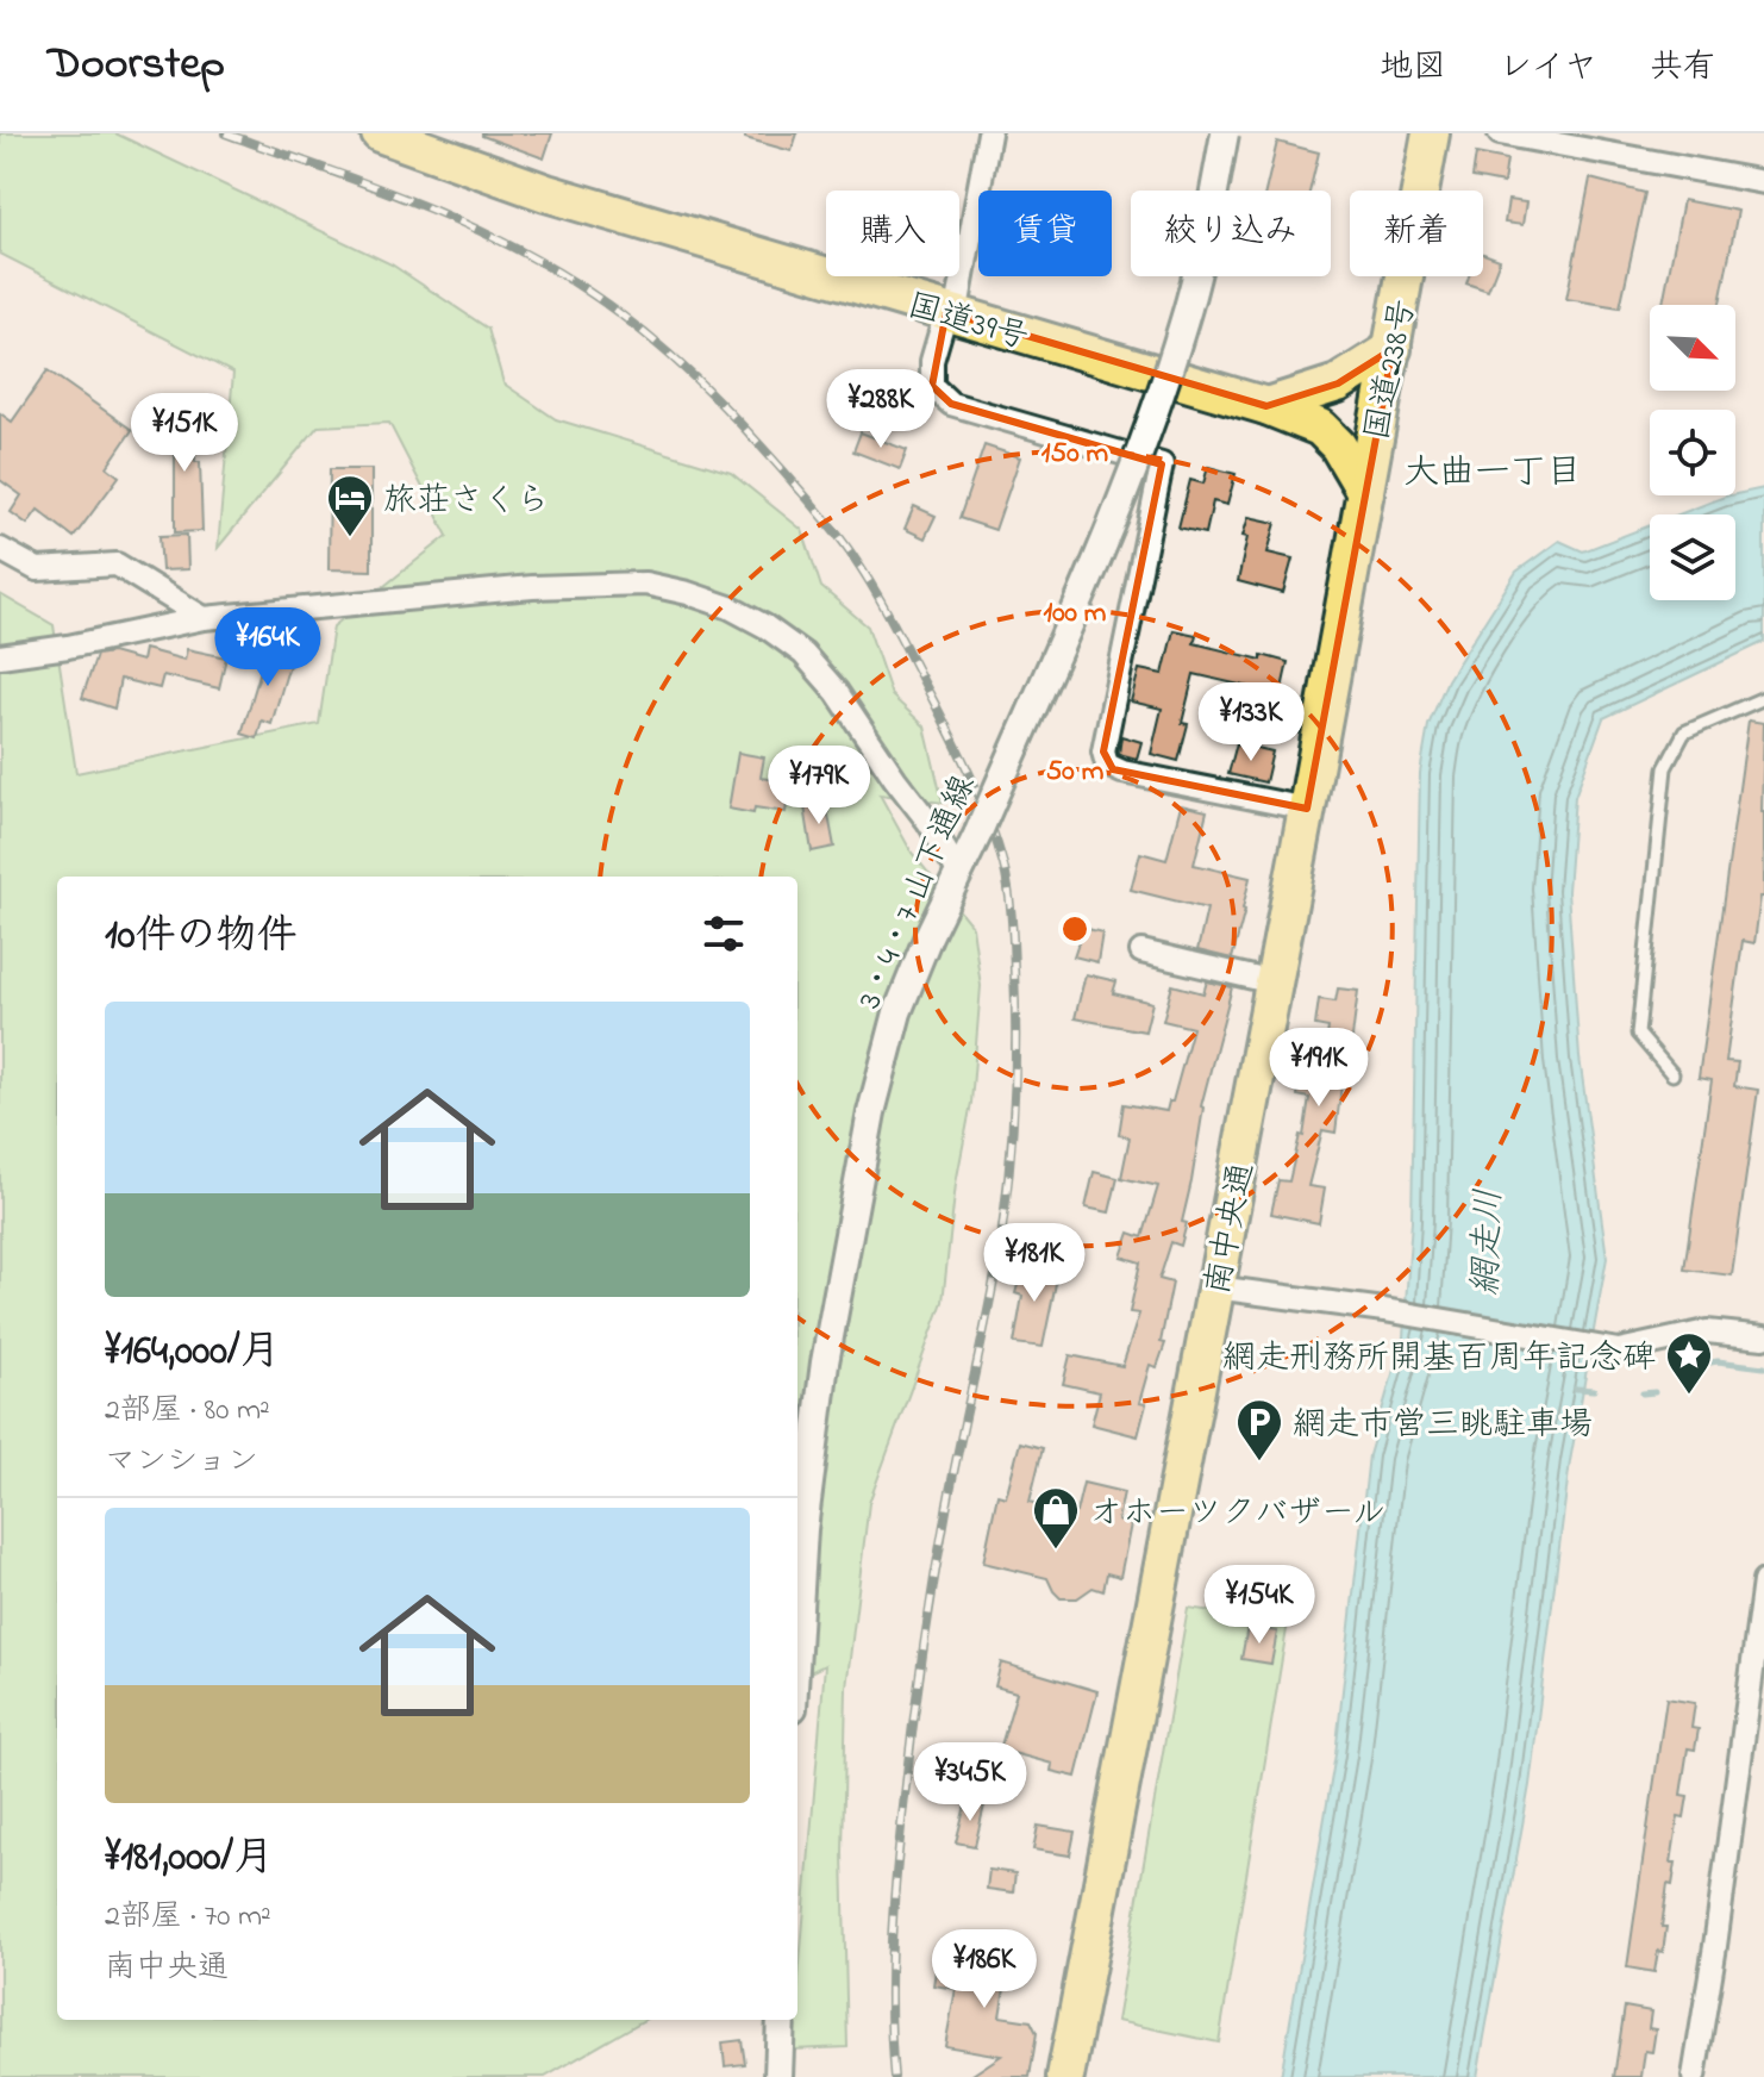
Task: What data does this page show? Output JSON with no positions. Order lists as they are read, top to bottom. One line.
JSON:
{"streets":{"highway":["国道39号","国道238号","南中央通"],"street":["3・4・7 山下通線"]},"crossings":[["国道39号","国道238号"],["国道39号","南中央通"],["国道238号","南中央通"]],"districts":["大曲一丁目"],"water":["網走川"],"places":{"hotel":["旅荘さくら"],"place":["網走刑務所開基百周年記念碑"],"parking":["網走市営三眺駐車場"],"shop":["オホーツクバザール"]},"north":"bottom right","page":{"header":"Doorstep","nav":["地図","レイヤ","共有"],"chip":["購入","賃貸","絞り込み","新着"],"price":["¥288K","¥151K","¥164K","¥133K","¥179K","¥191K","¥181K","¥154K","¥345K","¥186K"],"heading":"10件の物件","list":[{"name":"¥164,000/月","note":"2部屋 · 80 m² · マンション"},{"name":"¥181,000/月","note":"2部屋 · 70 m² · 南中央通"}]},"rings":["150 m","100 m","50 m"]}
